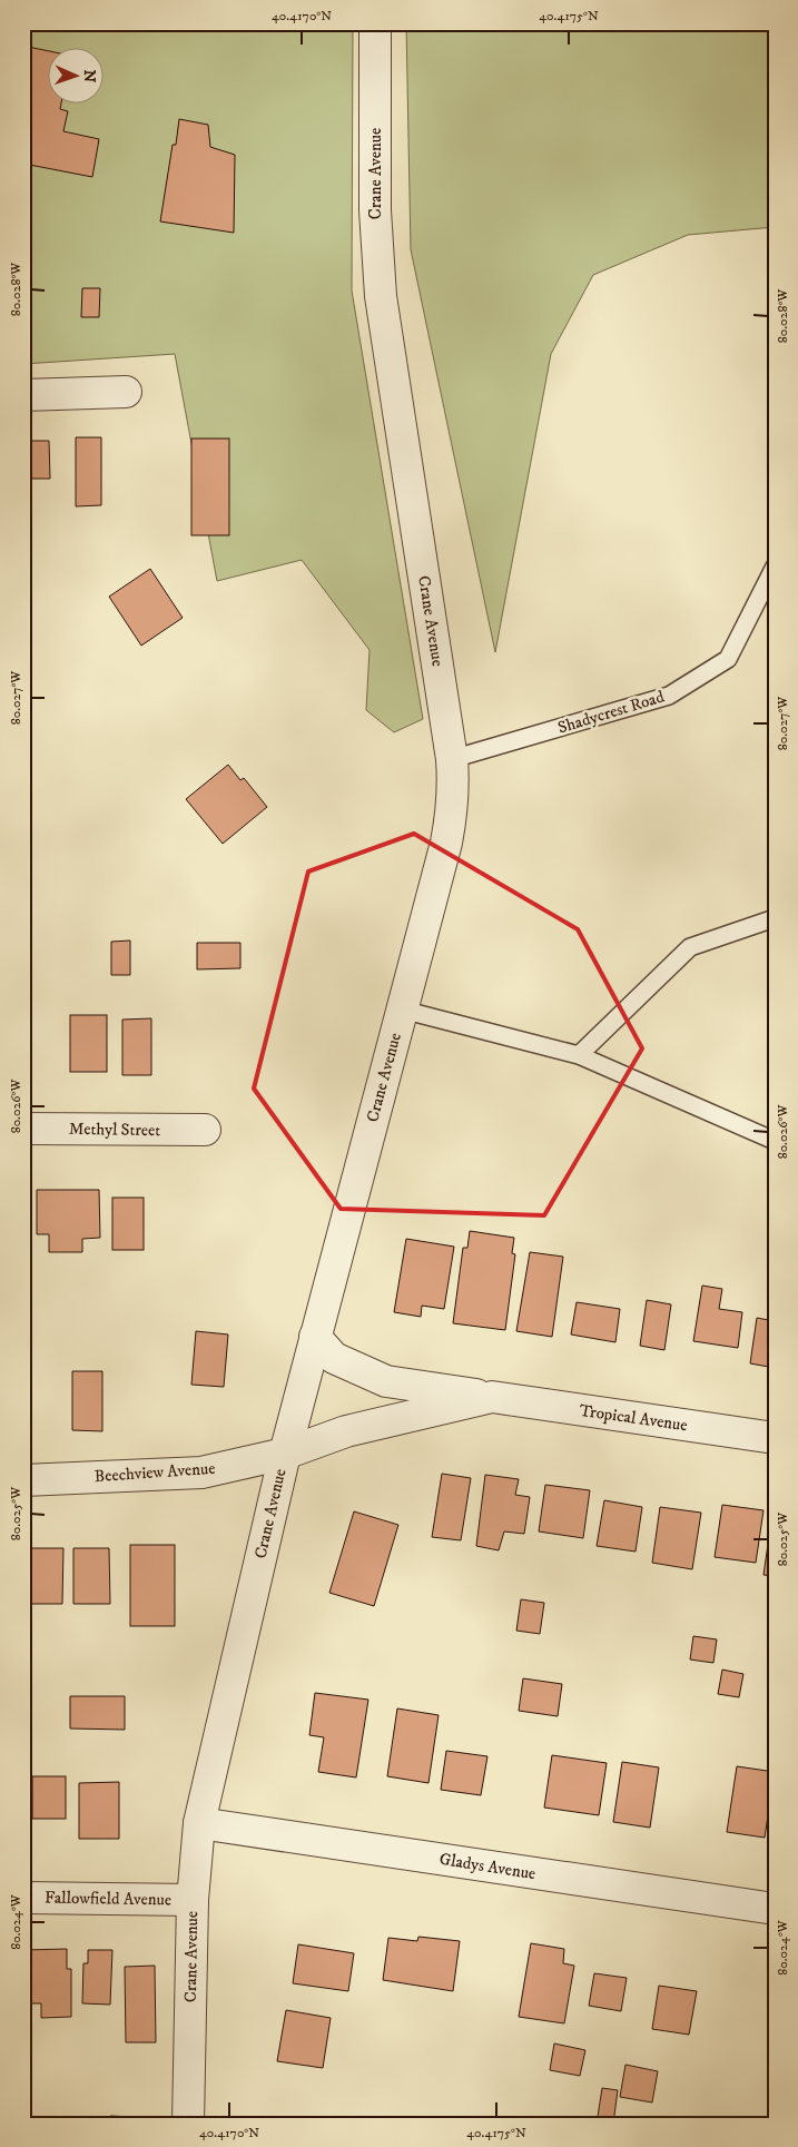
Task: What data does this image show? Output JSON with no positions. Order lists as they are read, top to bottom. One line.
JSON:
{"streets":{"street":["Crane Avenue","Methyl Street","Tropical Avenue","Beechview Avenue","Gladys Avenue","Fallowfield Avenue"],"lane":["Shadycrest Road"]},"crossings":[["Crane Avenue","Shadycrest Road"],["Crane Avenue","Tropical Avenue"],["Crane Avenue","Beechview Avenue"],["Crane Avenue","Gladys Avenue"],["Crane Avenue","Fallowfield Avenue"],["Tropical Avenue","Beechview Avenue"]],"north":"right","coordinates":["40.4170°N","40.4175°N","80.028°W","80.027°W","80.026°W","80.025°W","80.024°W"]}
